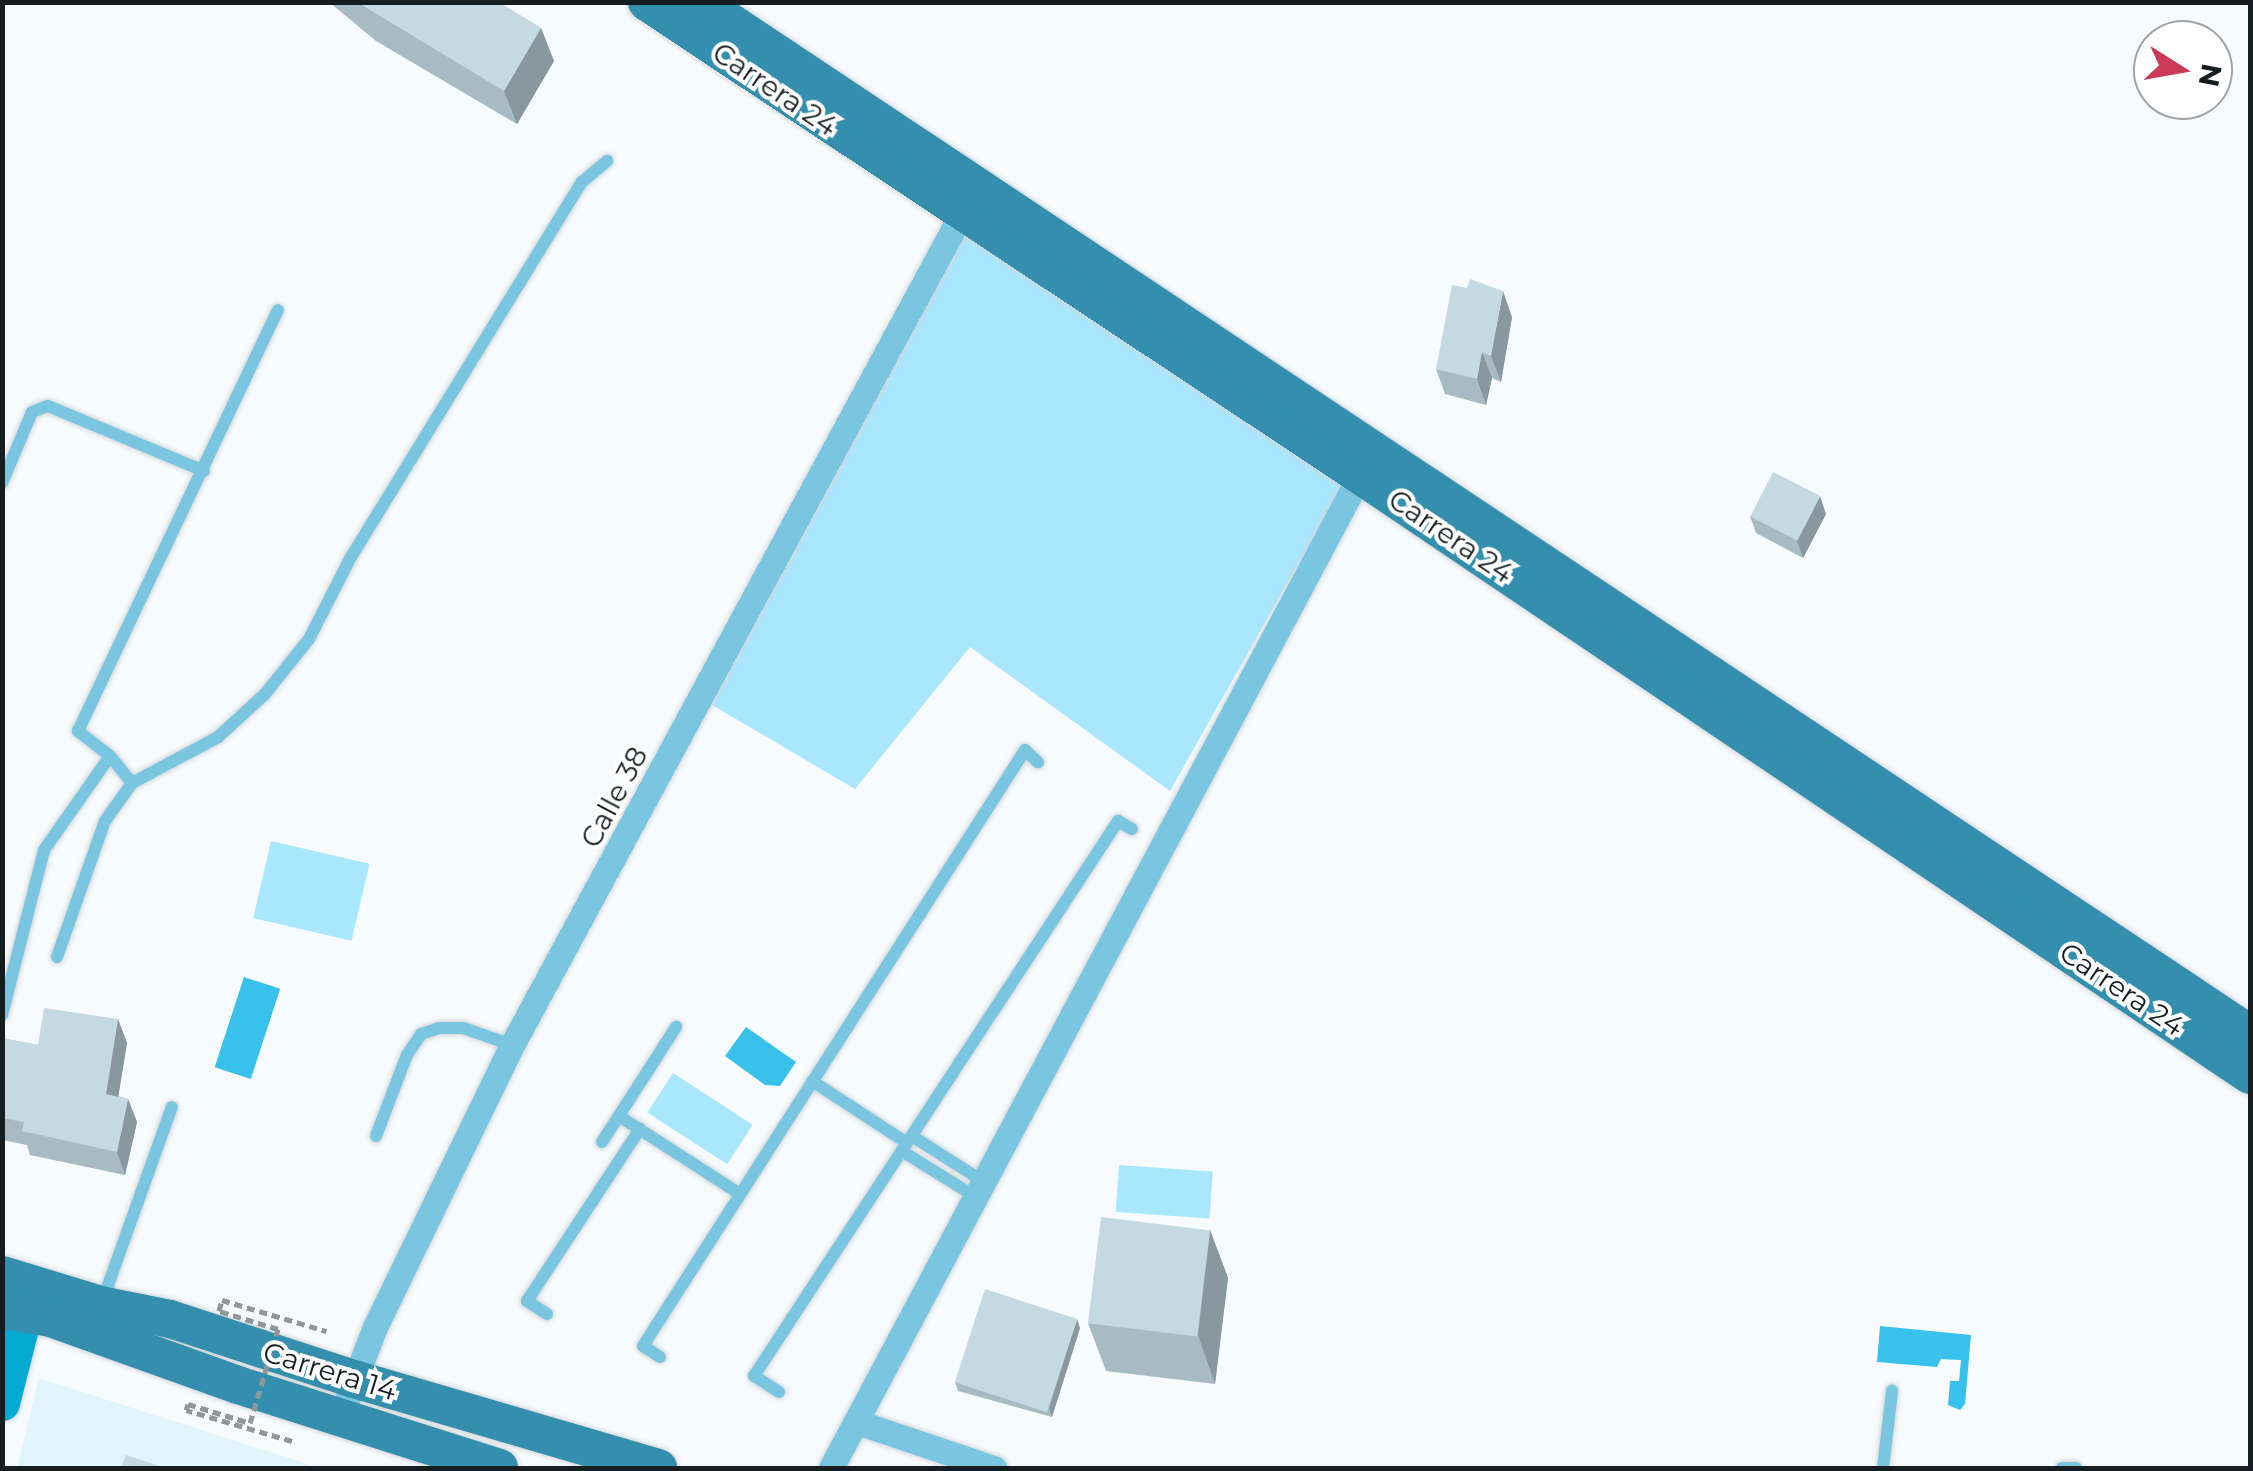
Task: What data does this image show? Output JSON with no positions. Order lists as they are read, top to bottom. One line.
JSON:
{"streets":{"main road":["Carrera 24","Carrera 14"],"street":["Calle 38"]},"crossings":[["Carrera 24","Calle 38"],["Calle 38","Carrera 14"]],"north":"right"}
